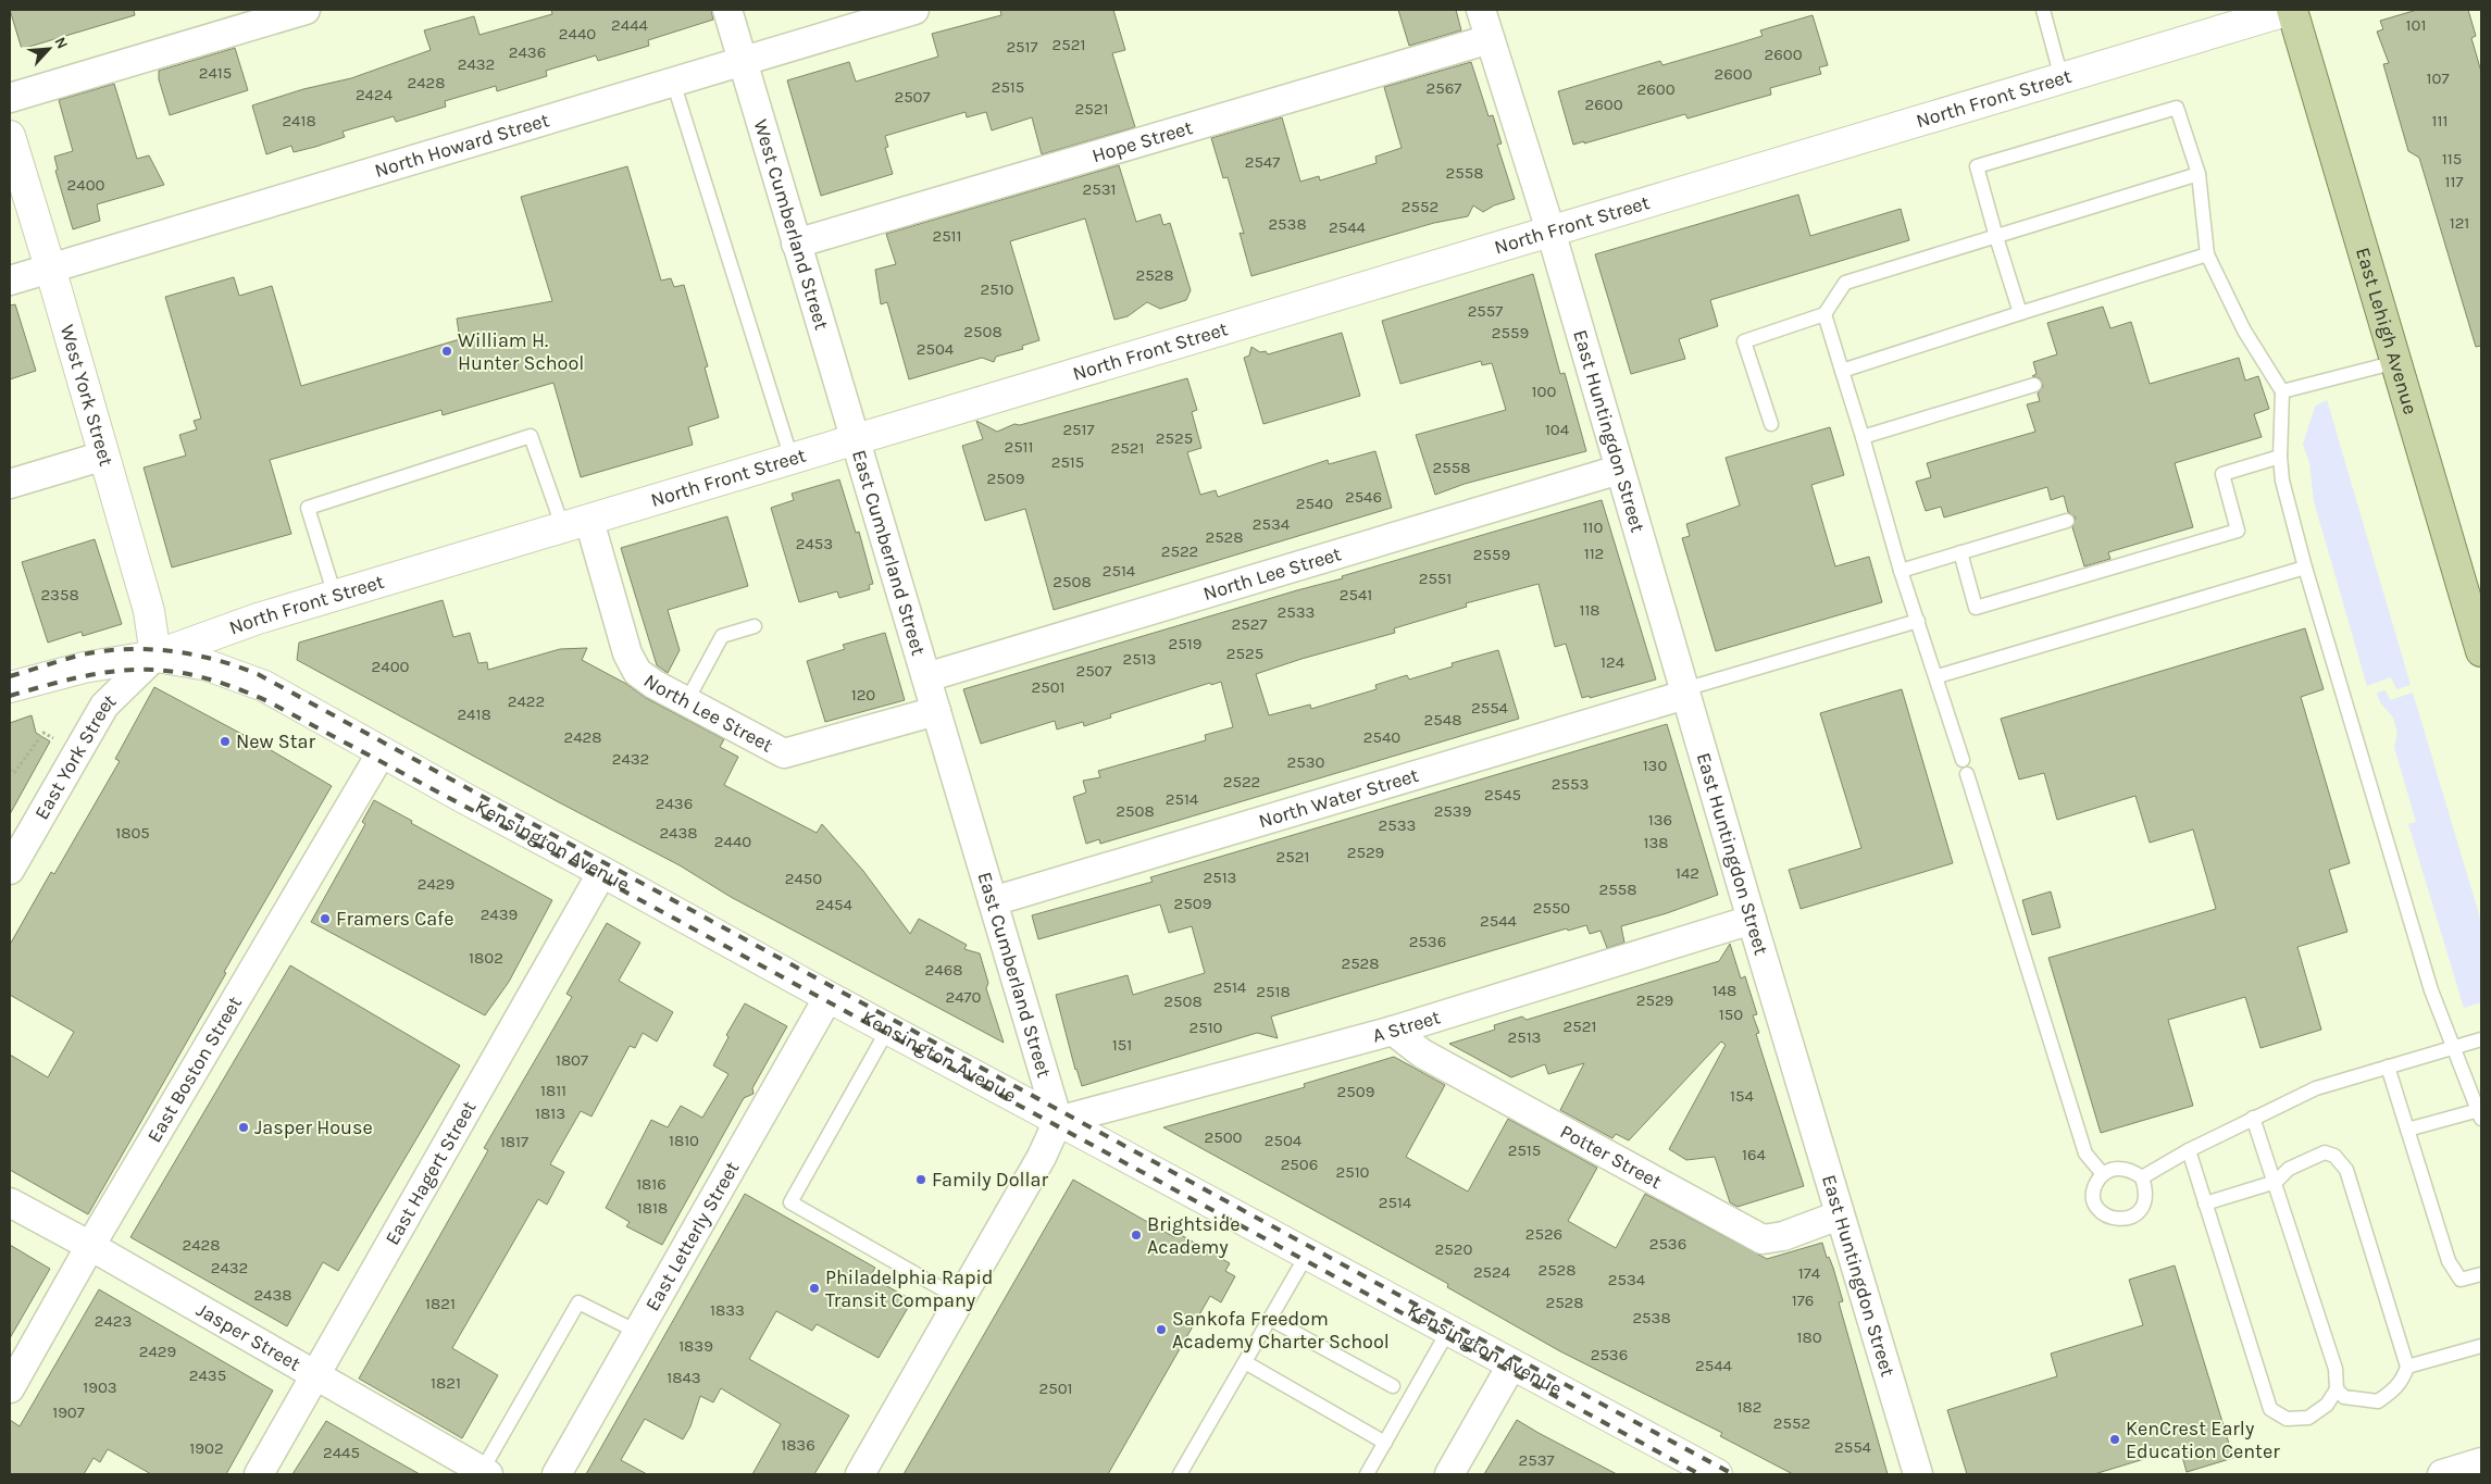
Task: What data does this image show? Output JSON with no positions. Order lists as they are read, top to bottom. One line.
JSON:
{"streets":{"main road":["East Lehigh Avenue"],"street":["North Front Street","Hope Street","North Howard Street","West Cumberland Street","West York Street","East Huntingdon Street","East Cumberland Street","North Lee Street","East York Street","North Water Street","Kensington Avenue","A Street","East Boston Street","Potter Street","East Hagert Street","East Letterly Street","Jasper Street"]},"crossings":[["North Front Street","West Cumberland Street"],["North Front Street","East Lehigh Avenue"],["North Front Street","West York Street"],["North Front Street","East Huntingdon Street"],["North Front Street","East Cumberland Street"],["North Front Street","North Lee Street"],["North Front Street","East York Street"],["North Front Street","Kensington Avenue"],["Hope Street","West Cumberland Street"],["Hope Street","East Huntingdon Street"],["North Howard Street","West Cumberland Street"],["North Howard Street","West York Street"],["West Cumberland Street","East Cumberland Street"],["West York Street","East York Street"],["West York Street","Kensington Avenue"],["East Huntingdon Street","North Lee Street"],["East Huntingdon Street","North Water Street"],["East Huntingdon Street","A Street"],["East Huntingdon Street","Potter Street"],["East Cumberland Street","North Lee Street"],["East Cumberland Street","North Water Street"],["East Cumberland Street","Kensington Avenue"],["East Cumberland Street","A Street"],["East York Street","Kensington Avenue"],["Kensington Avenue","A Street"],["Kensington Avenue","East Boston Street"],["Kensington Avenue","East Hagert Street"],["Kensington Avenue","East Letterly Street"],["A Street","Potter Street"],["East Boston Street","Jasper Street"],["East Hagert Street","Jasper Street"]],"places":["William H. Hunter School","New Star","Framers Cafe","Jasper House","Family Dollar","Brightside Academy","Philadelphia Rapid Transit Company","Sankofa Freedom Academy Charter School","KenCrest Early Education Center"],"house_numbers":["2444","101","2440","2521","2517","2436","2600","2432","2415","2600","107","2428","2515","2567","2600","2424","2507","2600","2521","2418","111","115","2547","2558","117","2400","2531","2552","121","2538","2544","2511","2528","2510","2557","2508","2559","2504","100","2517","104","2525","2511","2521","2515","2558","2509","2546","2540","2534","110","2528","2453","2522","112","2559","2514","2551","2508","2358","2541","118","2533","2527","2519","2525","2513","124","2400","2507","2501","120","2422","2554","2418","2548","2428","2540","2432","2530","130","2522","2553","2545","2514","2436","2508","2539","136","2533","1805","2438","2440","138","2529","2521","142","2513","2450","2429","2558","2509","2454","2550","2439","2544","2536","1802","2528","2468","2514","148","2518","2470","2529","2508","150","2521","2510","2513","151","1807","1811","2509","154","1813","2500","1810","2504","1817","2515","164","2506","2510","1816","2514","1818","2526","2536","2428","2520","2432","2528","2524","174","2534","2438","176","2528","1821","1833","2538","2423","180","1839","2429","2536","2544","2435","1843","1821","1903","2501","182","1907","2552","1836","2554","1902","2445","2537"],"north":"top right"}
